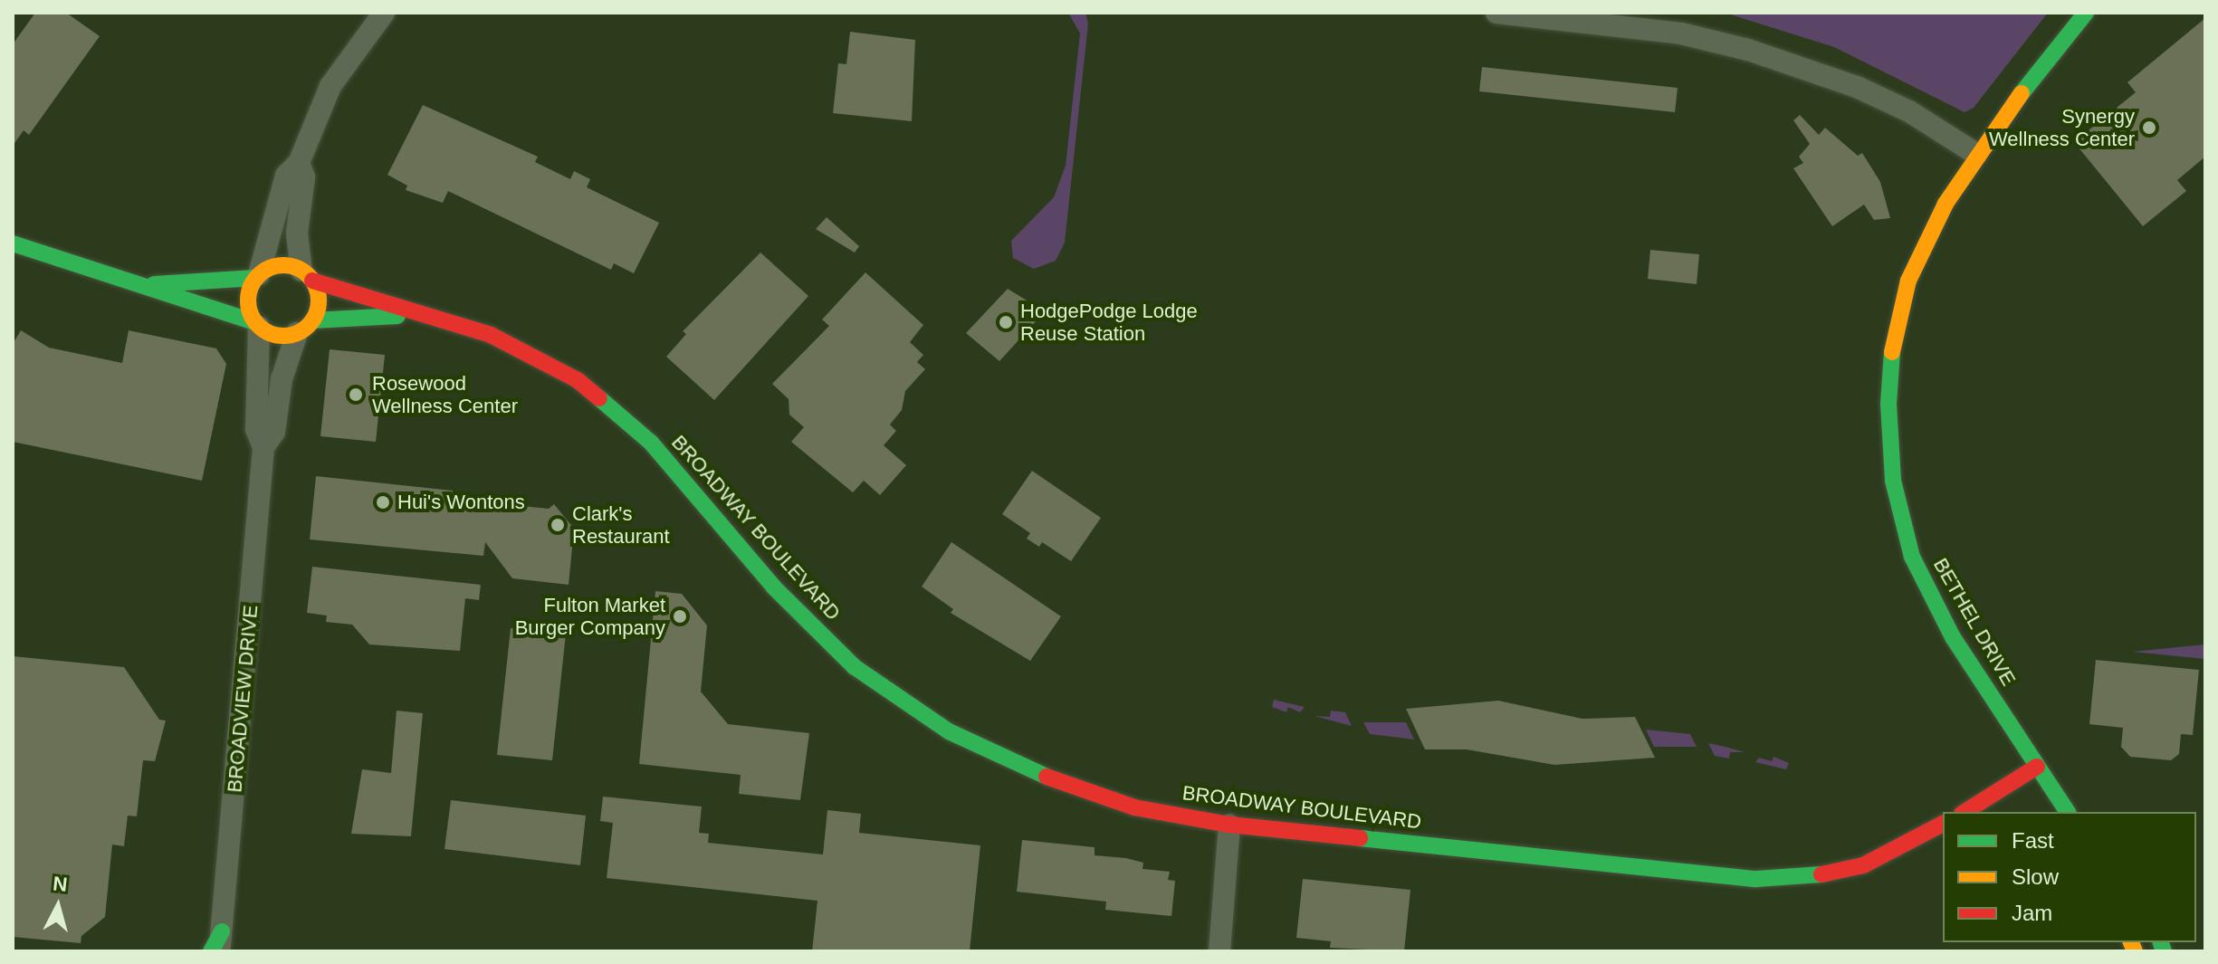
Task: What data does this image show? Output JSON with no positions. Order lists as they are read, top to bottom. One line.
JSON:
{"streets":{"street":["BROADWAY BOULEVARD","BETHEL DRIVE","BROADVIEW DRIVE"]},"crossings":[["BROADWAY BOULEVARD","BROADVIEW DRIVE"]],"places":["Synergy Wellness Center","HodgePodge Lodge Reuse Station","Rosewood Wellness Center","Hui's Wontons","Clark's Restaurant","Fulton Market Burger Company"],"legend":["Fast","Slow","Jam"],"north":"top"}
